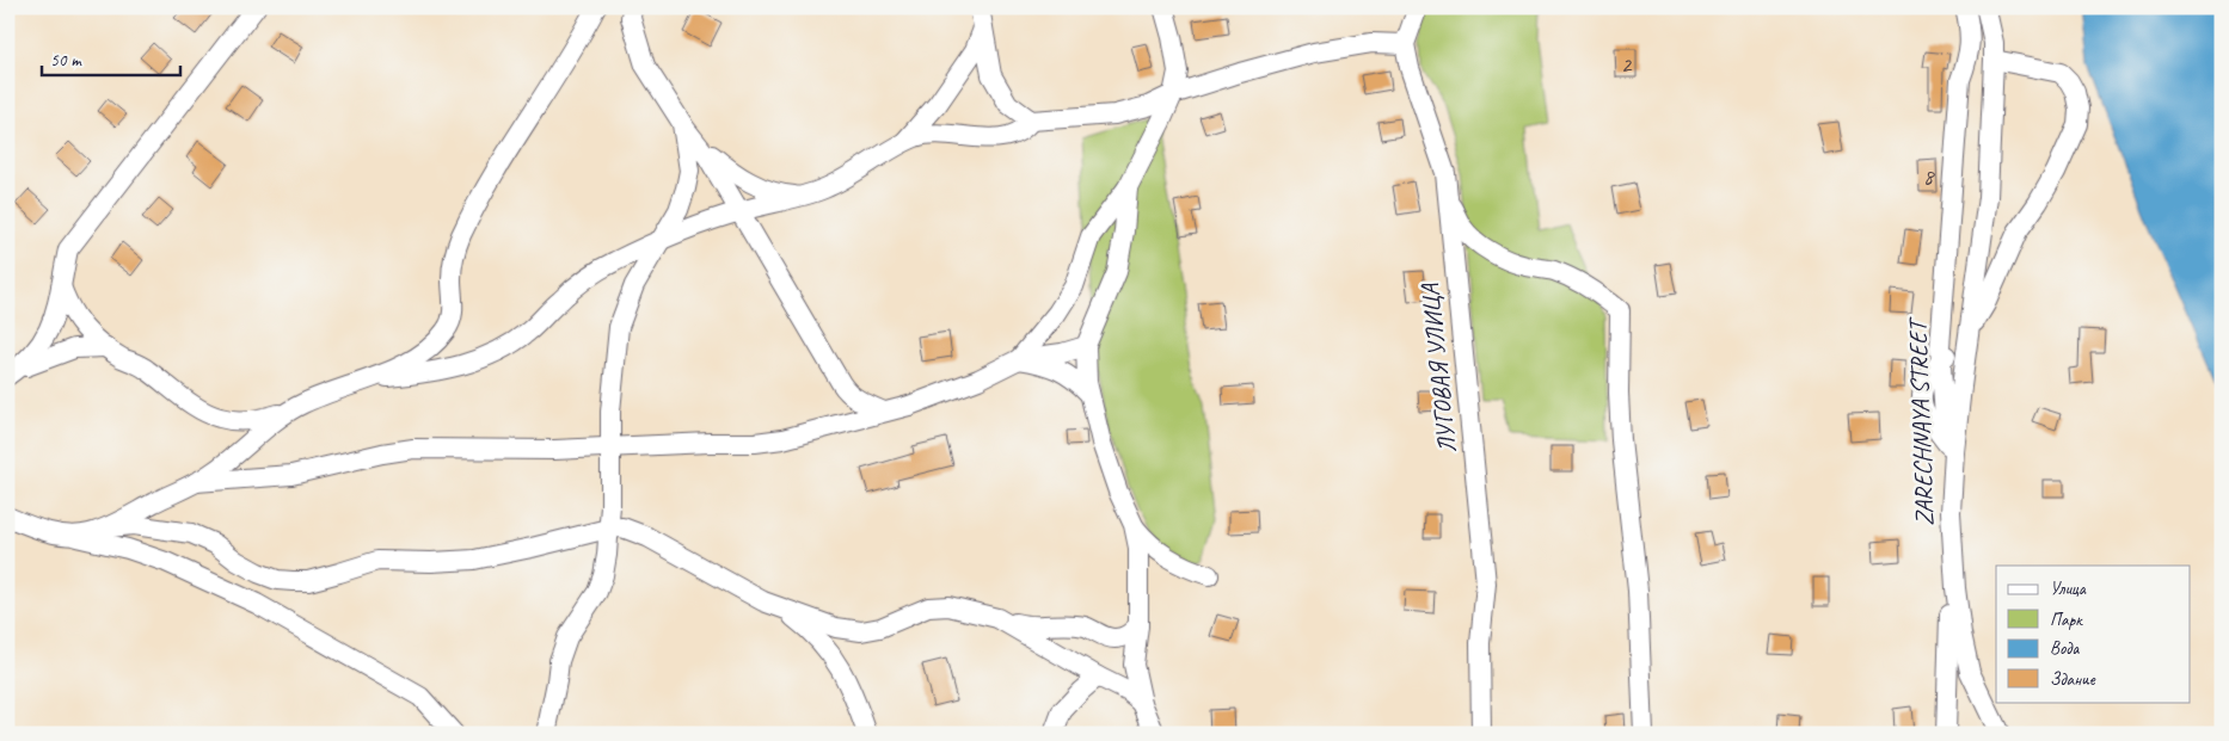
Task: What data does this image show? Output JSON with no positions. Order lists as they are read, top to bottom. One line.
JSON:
{"streets":{"street":["ЛУГОВАЯ УЛИЦА","ZARECHNAYA STREET"]},"house_numbers":["2","8"],"legend":["Улица","Парк","Вода","Здание"],"scale_bar":"50 m"}
